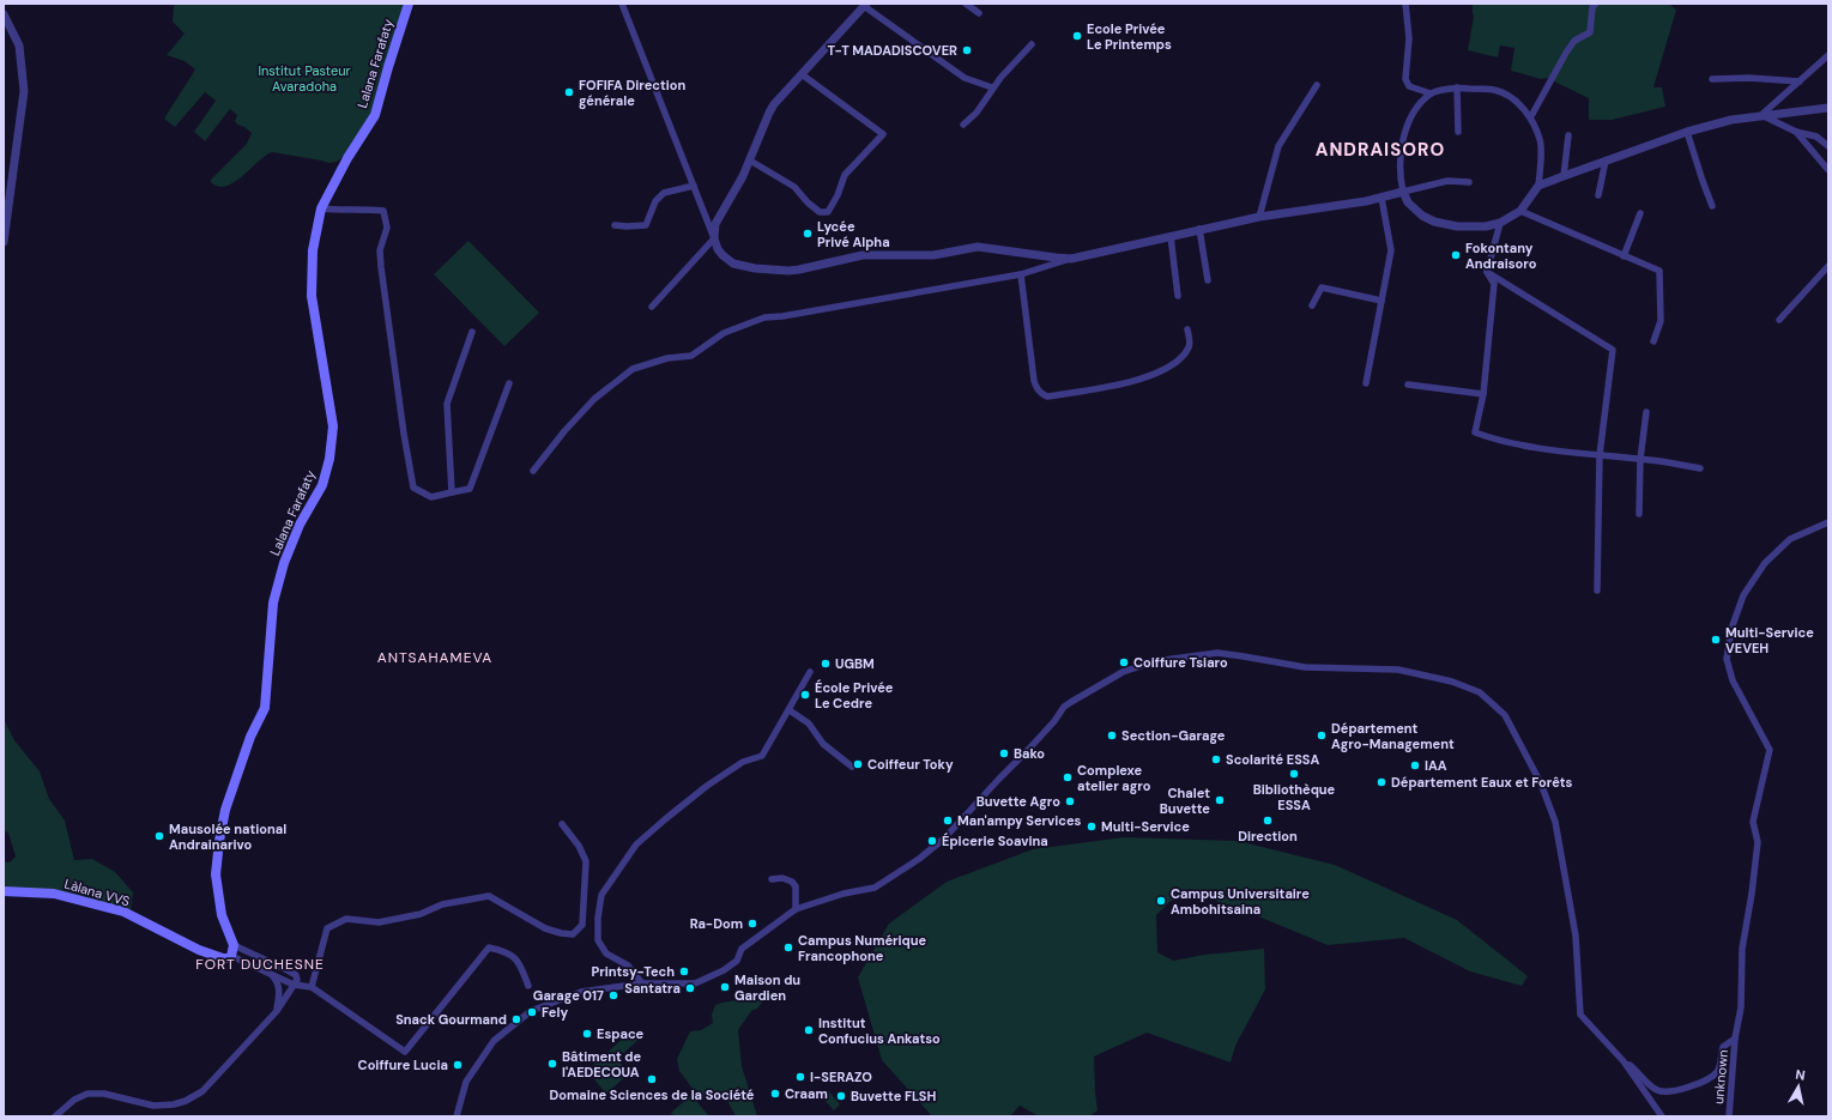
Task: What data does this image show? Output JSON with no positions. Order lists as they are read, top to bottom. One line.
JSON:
{"streets":{"main road":["Lalana Farafaty","Làlana VVS"],"street":["unknown"]},"districts":["ANDRAISORO","ANTSAHAMEVA","FORT DUCHESNE"],"parks":["Institut Pasteur Avaradoha"],"places":["Ecole Privée Le Printemps","T-T MADADISCOVER","FOFIFA Direction générale","Lycée Privé Alpha","Fokontany Andraisoro","Multi-Service VEVEH","Coiffure Tsiaro","UGBM","École Privée Le Cedre","Section-Garage","Département Agro-Management","Bako","Scolarité ESSA","Coiffeur Toky","IAA","Bibliothèque ESSA","Complexe atelier agro","Département Eaux et Forêts","Chalet Buvette","Buvette Agro","Man'ampy Services","Direction","Multi-Service","Mausolée national Andrainarivo","Épicerie Soavina","Campus Universitaire Ambohitsaina","Ra-Dom","Campus Numérique Francophone","Printsy-Tech","Maison du Gardien","Santatra","Garage 017","Fely","Snack Gourmand","Institut Confucius Ankatso","Espace","Bâtiment de l'AEDECOUA","Coiffure Lucia","I-SERAZO","Domaine Sciences de la Société","Craam","Buvette FLSH"],"north":"top"}
